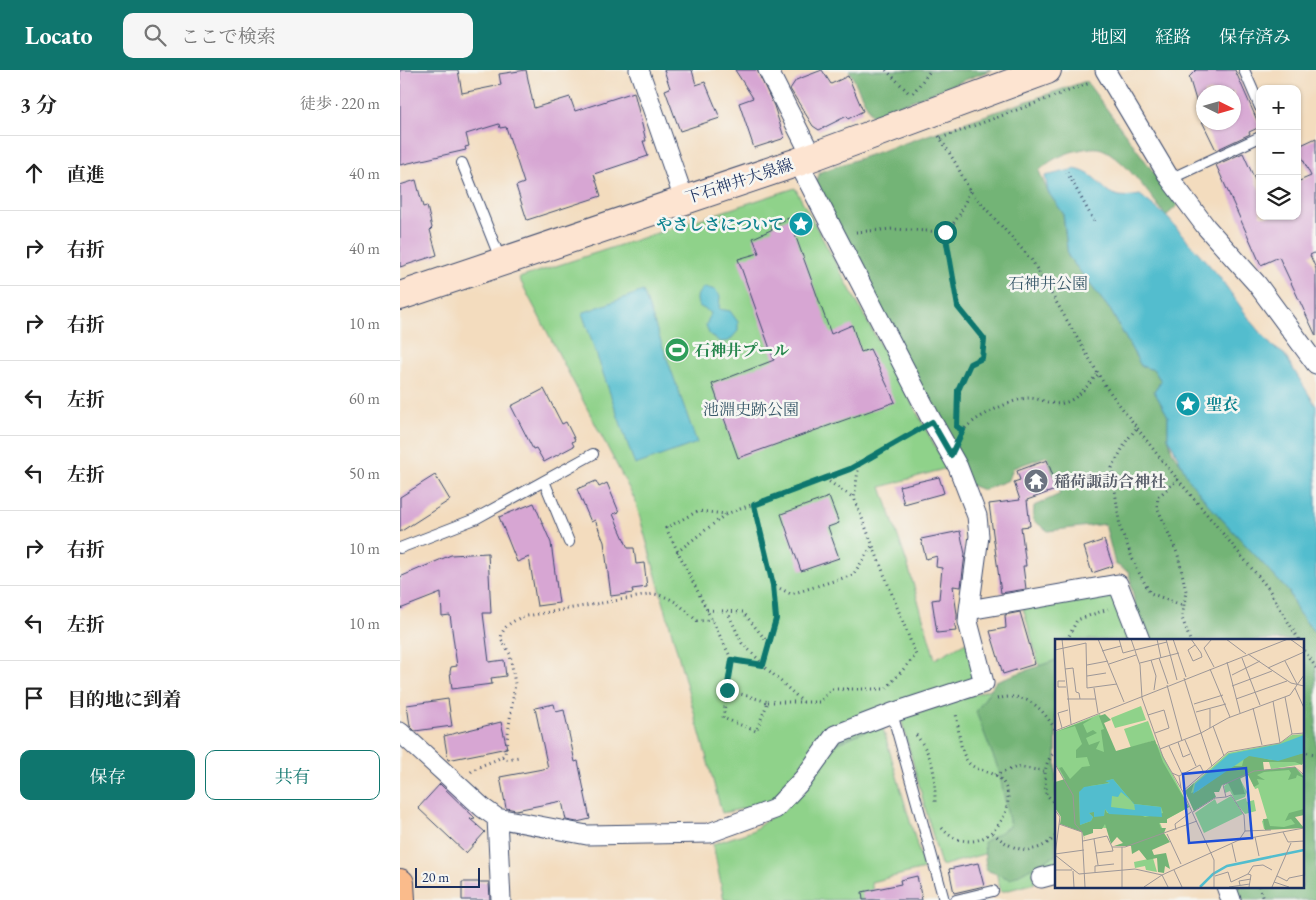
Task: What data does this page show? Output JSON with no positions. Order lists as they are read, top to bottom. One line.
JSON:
{"streets":{"main road":["下石神井大泉線"]},"parks":["石神井公園","池淵史跡公園"],"places":{"place":["やさしさについて","聖衣"],"sports":["石神井プール"],"temple":["稲荷諏訪合神社"]},"scale_bar":"20 m","north":"right","page":{"header":"Locato","search":"ここで検索","nav":["地図","経路","保存済み"],"heading":["3 分","徒歩 · 220 m"],"map_buttons":["+","−"],"list":[["直進","40 m"],["右折","40 m"],["右折","10 m"],["左折","60 m"],["左折","50 m"],["右折","10 m"],["左折","10 m"],"目的地に到着"],"buttons":["保存","共有"],"scale":"20 m"}}
